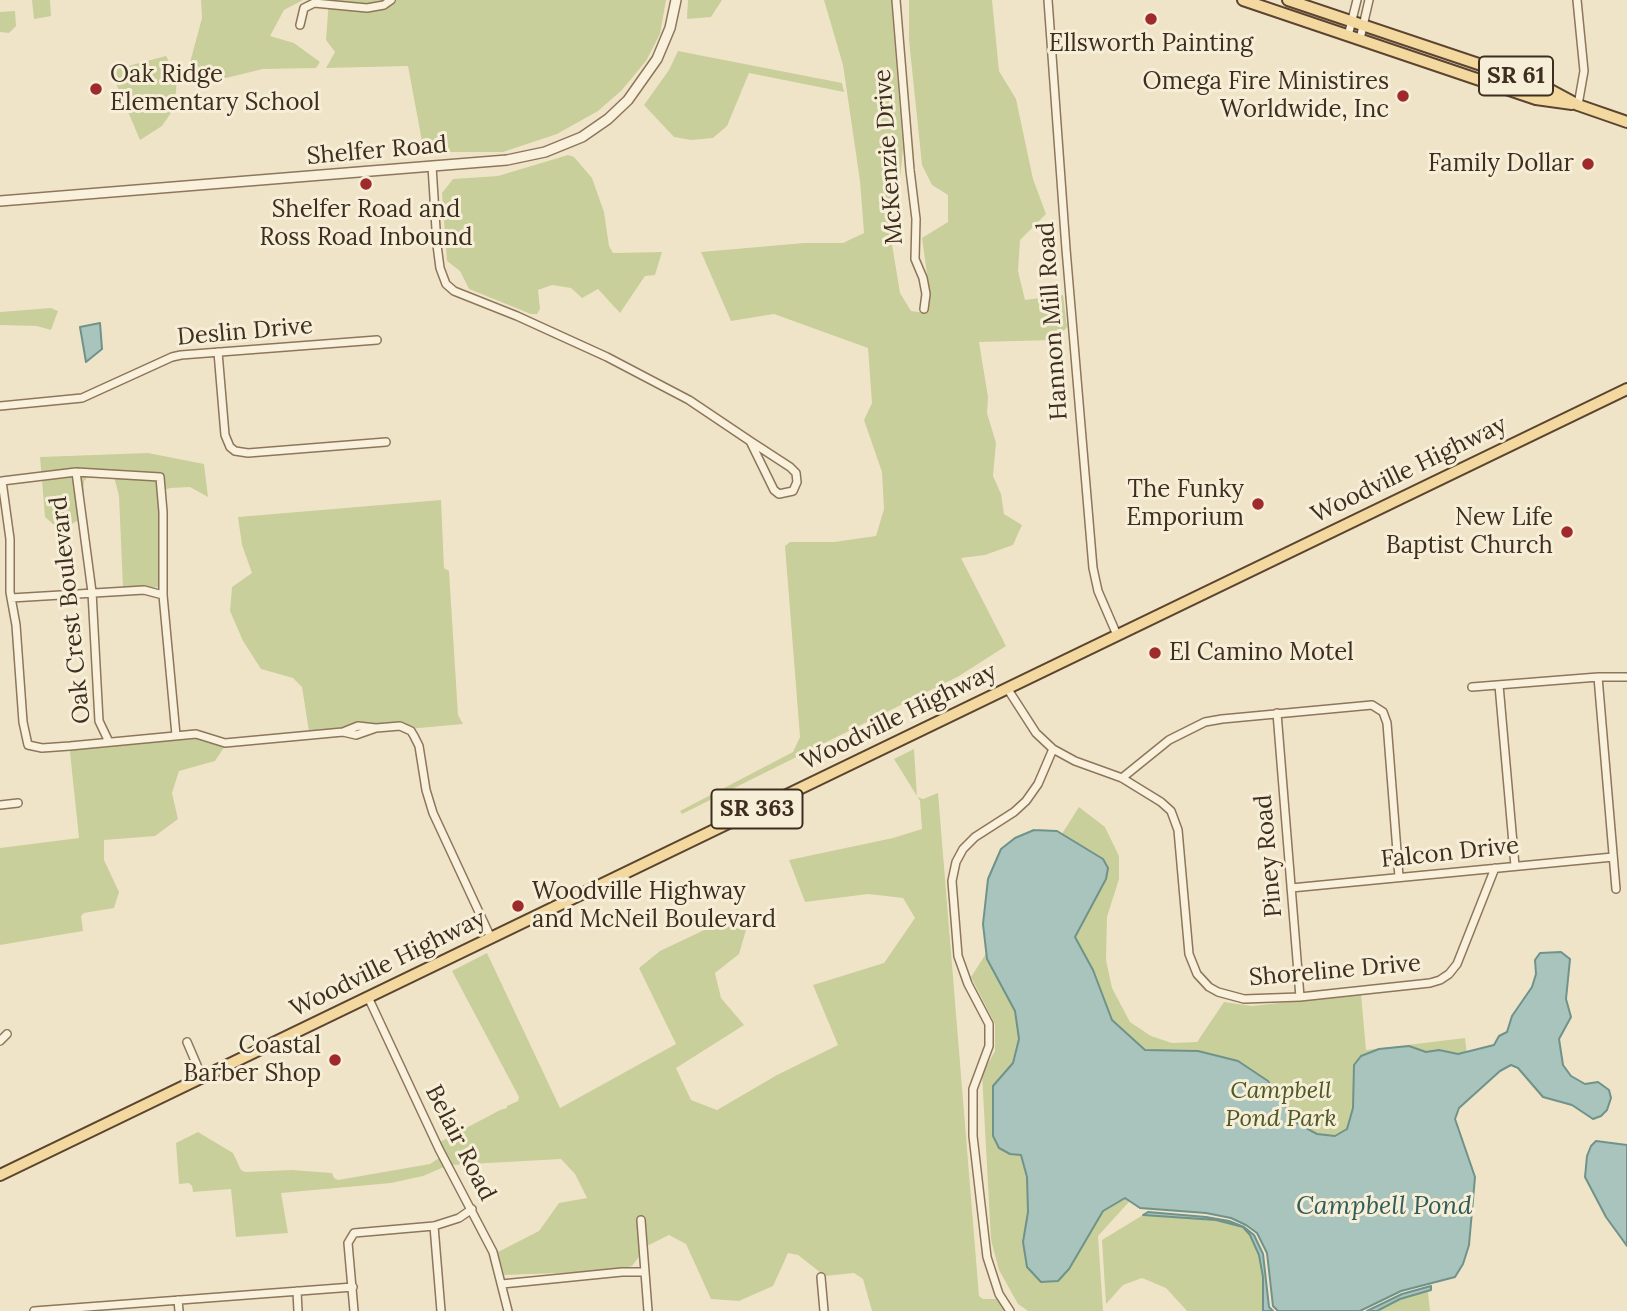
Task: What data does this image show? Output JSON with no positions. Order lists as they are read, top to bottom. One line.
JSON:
{"streets":{"main road":["SR 61","Woodville Highway","SR 363"],"street":["Shelfer Road","McKenzie Drive","Hannon Mill Road","Deslin Drive","Oak Crest Boulevard","Falcon Drive","Piney Road","Shoreline Drive","Belair Road"]},"crossings":[["Hannon Mill Road","Woodville Highway"],["Woodville Highway","Shoreline Drive"],["Woodville Highway","Belair Road"],["Falcon Drive","Piney Road"],["Falcon Drive","Shoreline Drive"],["Piney Road","Shoreline Drive"]],"water":["Campbell Pond"],"parks":["Campbell Pond Park"],"places":["Ellsworth Painting","Oak Ridge Elementary School","Omega Fire Ministires Worldwide, Inc","Family Dollar","Shelfer Road and Ross Road Inbound","The Funky Emporium","New Life Baptist Church","El Camino Motel","Woodville Highway and McNeil Boulevard","Coastal Barber Shop"]}
